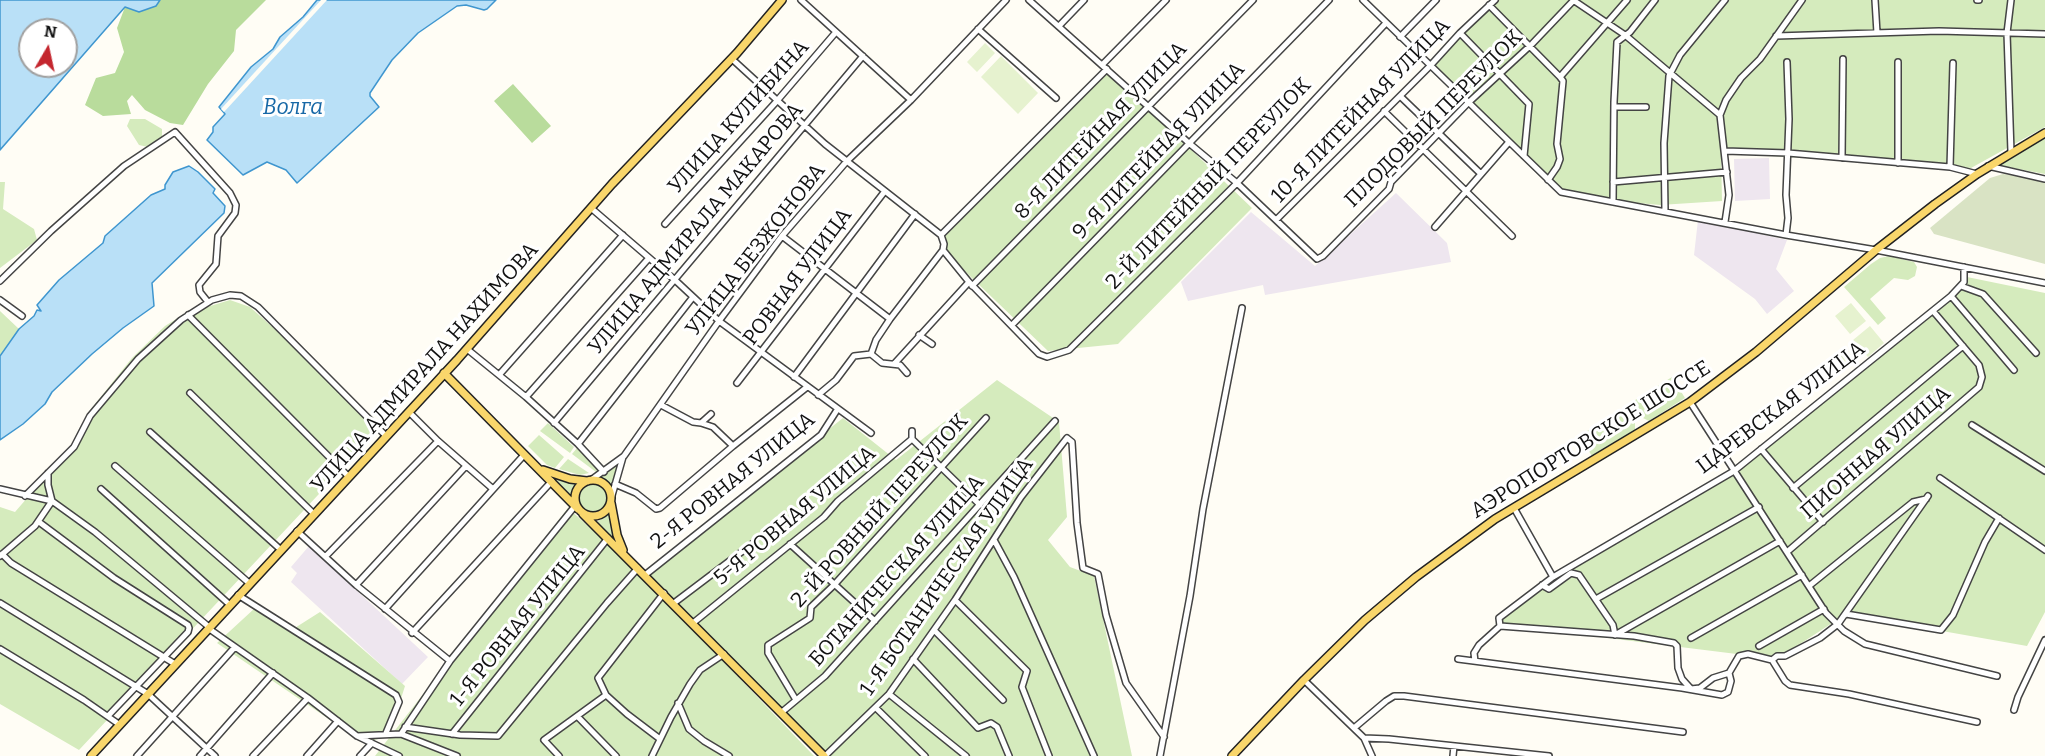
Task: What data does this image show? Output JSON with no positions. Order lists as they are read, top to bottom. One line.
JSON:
{"streets":{"main road":["УЛИЦА АДМИРАЛА НАХИМОВА","АЭРОПОРТОВСКОЕ ШОССЕ"],"street":["10-Я ЛИТЕЙНАЯ УЛИЦА","УЛИЦА КУЛИБИНА","ПЛОДОВЫЙ ПЕРЕУЛОК","8-Я ЛИТЕЙНАЯ УЛИЦА","9-Я ЛИТЕЙНАЯ УЛИЦА","2-Й ЛИТЕЙНЫЙ ПЕРЕУЛОК","УЛИЦА АДМИРАЛА МАКАРОВА","УЛИЦА БЕЗЖОНОВА","РОВНАЯ УЛИЦА","ЦАРЕВСКАЯ УЛИЦА","ПИОННАЯ УЛИЦА","2-Я РОВНАЯ УЛИЦА","2-Й РОВНЫЙ ПЕРЕУЛОК","5-Я РОВНАЯ УЛИЦА","БОТАНИЧЕСКАЯ УЛИЦА","1-Я БОТАНИЧЕСКАЯ УЛИЦА","1-Я РОВНАЯ УЛИЦА"]},"crossings":[["10-Я ЛИТЕЙНАЯ УЛИЦА","ПЛОДОВЫЙ ПЕРЕУЛОК"],["9-Я ЛИТЕЙНАЯ УЛИЦА","2-Й ЛИТЕЙНЫЙ ПЕРЕУЛОК"],["2-Я РОВНАЯ УЛИЦА","1-Я РОВНАЯ УЛИЦА"],["2-Й РОВНЫЙ ПЕРЕУЛОК","БОТАНИЧЕСКАЯ УЛИЦА"]],"water":["Волга"],"north":"top"}
